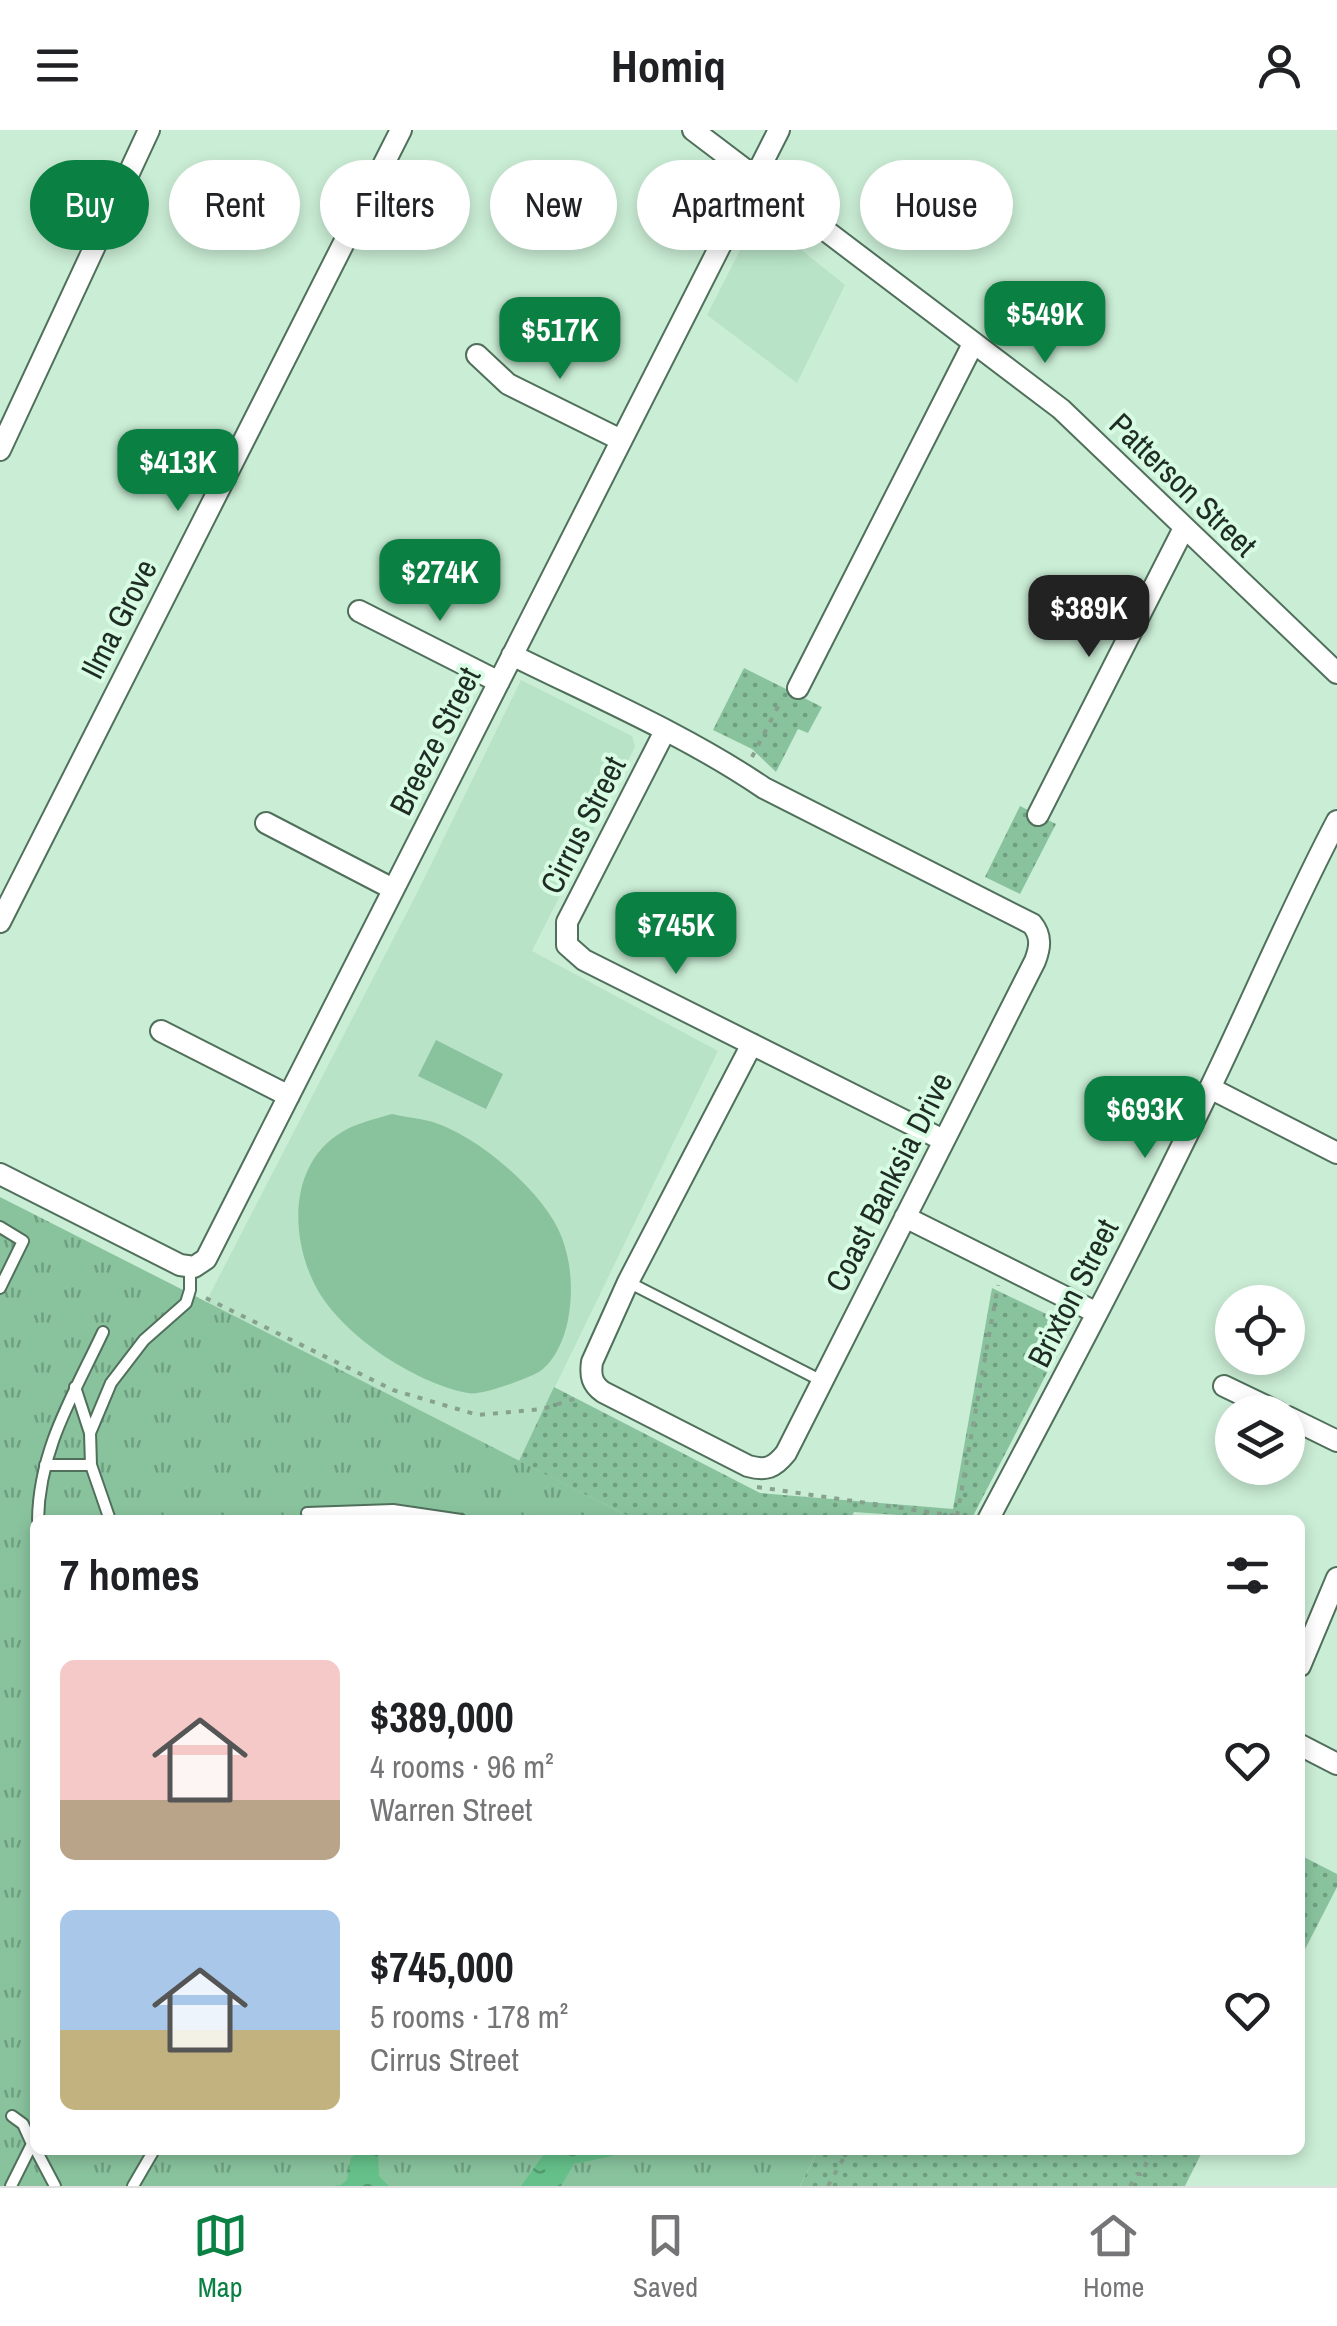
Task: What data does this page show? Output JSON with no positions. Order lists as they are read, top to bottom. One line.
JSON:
{"streets":{"street":["Patterson Street","Ilma Grove","Breeze Street","Cirrus Street","Coast Banksia Drive","Brixton Street"]},"crossings":[["Breeze Street","Coast Banksia Drive"],["Cirrus Street","Coast Banksia Drive"]],"page":{"header":"Homiq","chip":["Buy","Rent","Filters","New","Apartment","House"],"price":["$549K","$517K","$413K","$274K","$389K","$745K","$693K"],"heading":"7 homes","list":[{"name":"$389,000","note":"4 rooms · 96 m² · Warren Street"},{"name":"$745,000","note":"5 rooms · 178 m² · Cirrus Street"}],"tabs":["Map","Saved","Home"]}}
